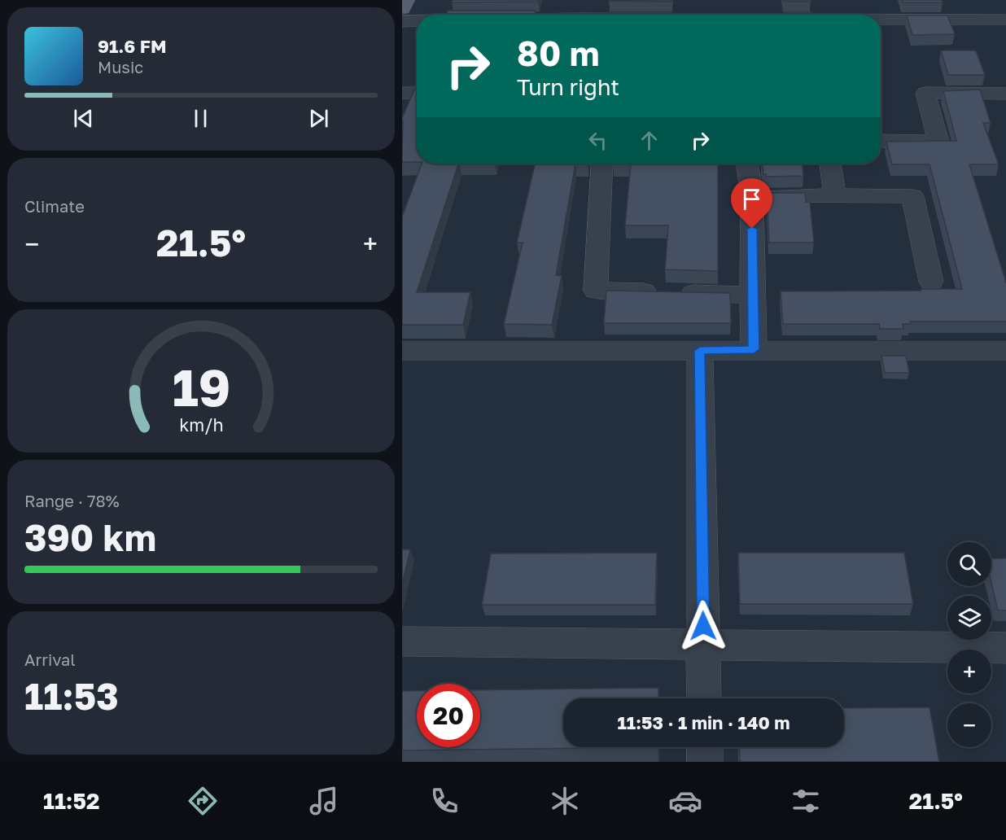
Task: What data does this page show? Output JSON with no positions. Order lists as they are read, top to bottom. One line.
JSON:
{"page":{"turn":["80 m","Turn right"],"song":["91.6 FM","Music"],"tile":["Climate",["Range · 78%","390 km"],["Arrival","11:53"]],"heat":["−","21.5°","+"],"map_buttons":["+","−"],"limit":"20","trip":"11:53 · 1 min · 140 m","tabs":["11:52","21.5°"],"gauge":["19","km/h"]}}
